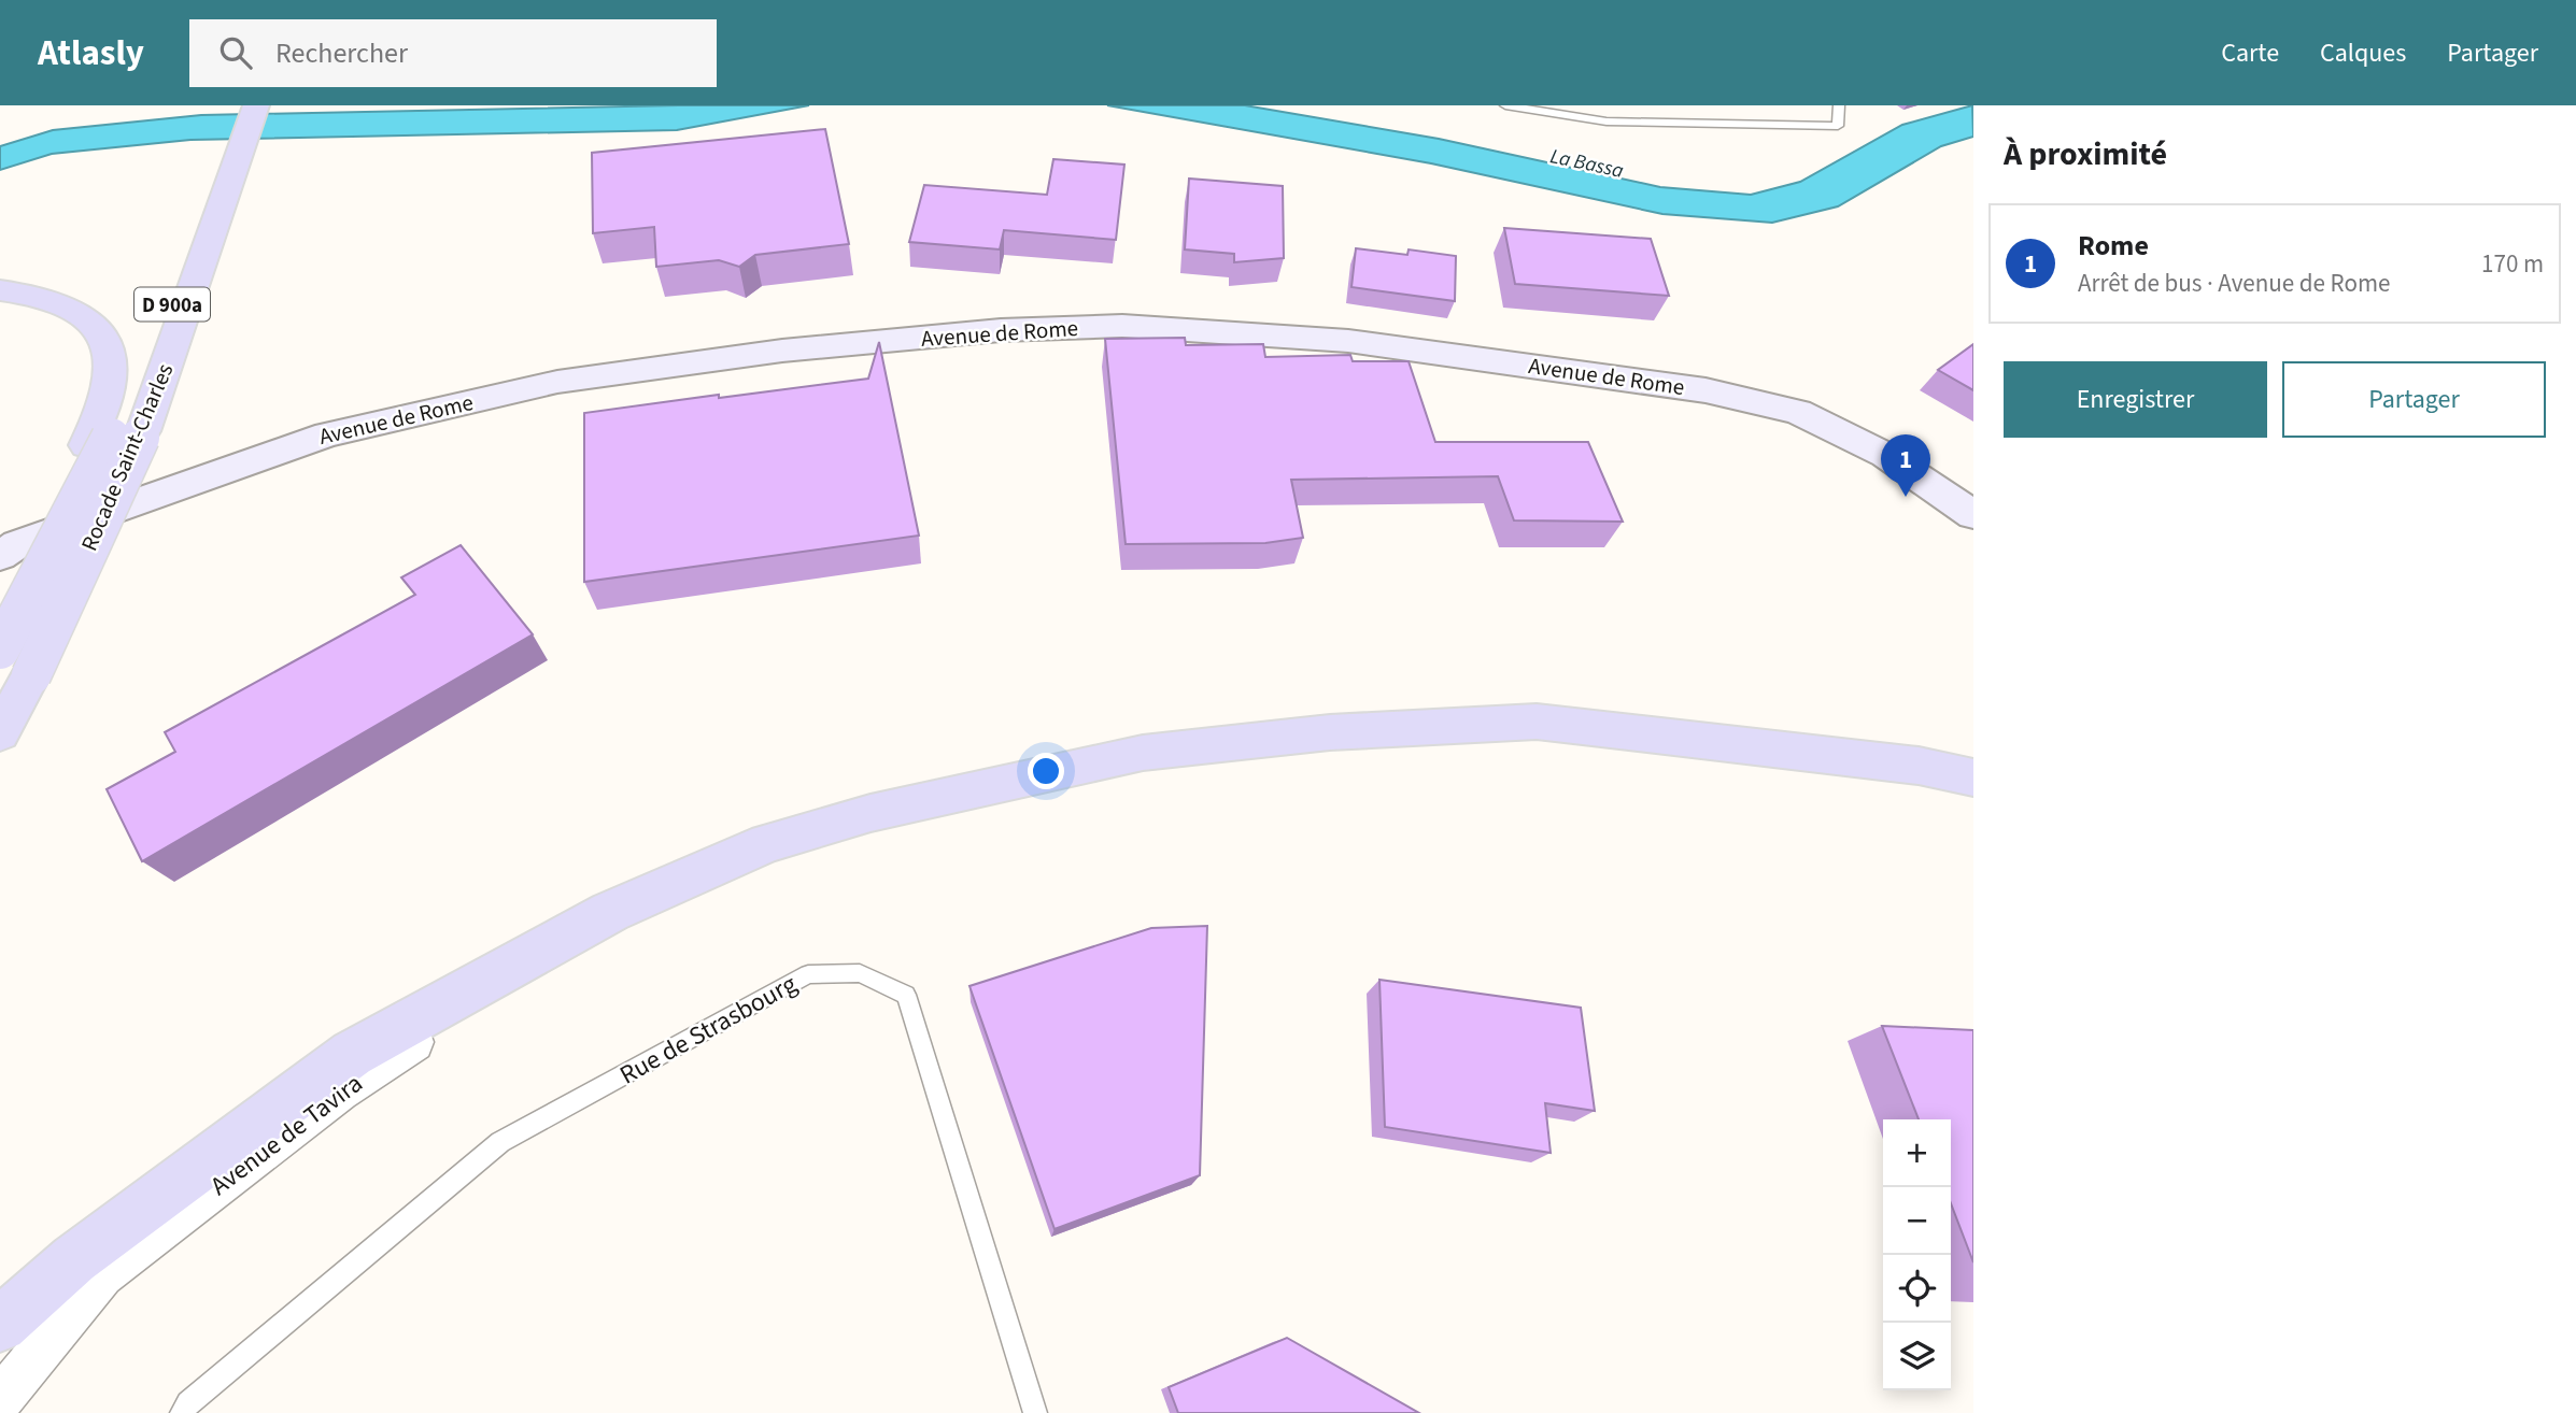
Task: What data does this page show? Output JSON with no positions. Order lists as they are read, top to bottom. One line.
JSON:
{"streets":{"main road":["D 900a","Rocade Saint-Charles"],"street":["Avenue de Rome","Avenue de Tavira"],"lane":["Rue de Strasbourg"]},"water":["La Bassa"],"page":{"header":"Atlasly","search":"Rechercher","nav":["Carte","Calques","Partager"],"heading":"À proximité","list":[{"mark":"1","name":"Rome","note":"Arrêt de bus · Avenue de Rome","value":"170 m"}],"buttons":["Enregistrer","Partager"],"pins":"1","map_buttons":["+","−"]}}
